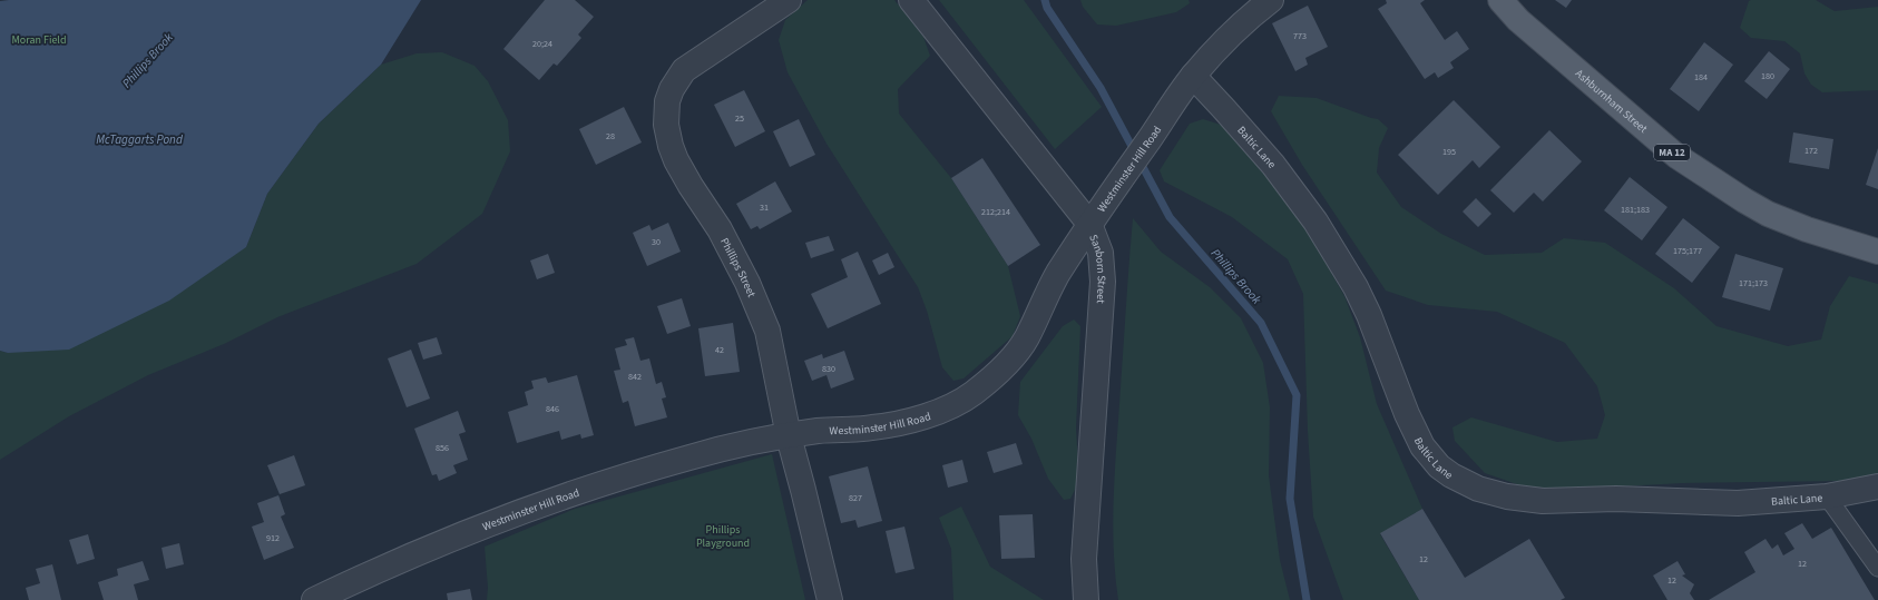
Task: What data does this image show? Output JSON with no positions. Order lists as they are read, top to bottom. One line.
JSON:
{"streets":{"main road":["Ashburnham Street","MA 12"],"street":["Baltic Lane","Westminster Hill Road","Phillips Street","Sanborn Street"]},"crossings":[["Baltic Lane","Westminster Hill Road"],["Westminster Hill Road","Phillips Street"],["Westminster Hill Road","Sanborn Street"]],"water":["Phillips Brook","McTaggarts Pond"],"parks":["Moran Field","Phillips Playground"],"house_numbers":["773","20;24","180","184","25","28","172","195","31","181;183","212;214","30","175;177","171;173","42","830","842","846","856","827","912","12","12","12"]}
